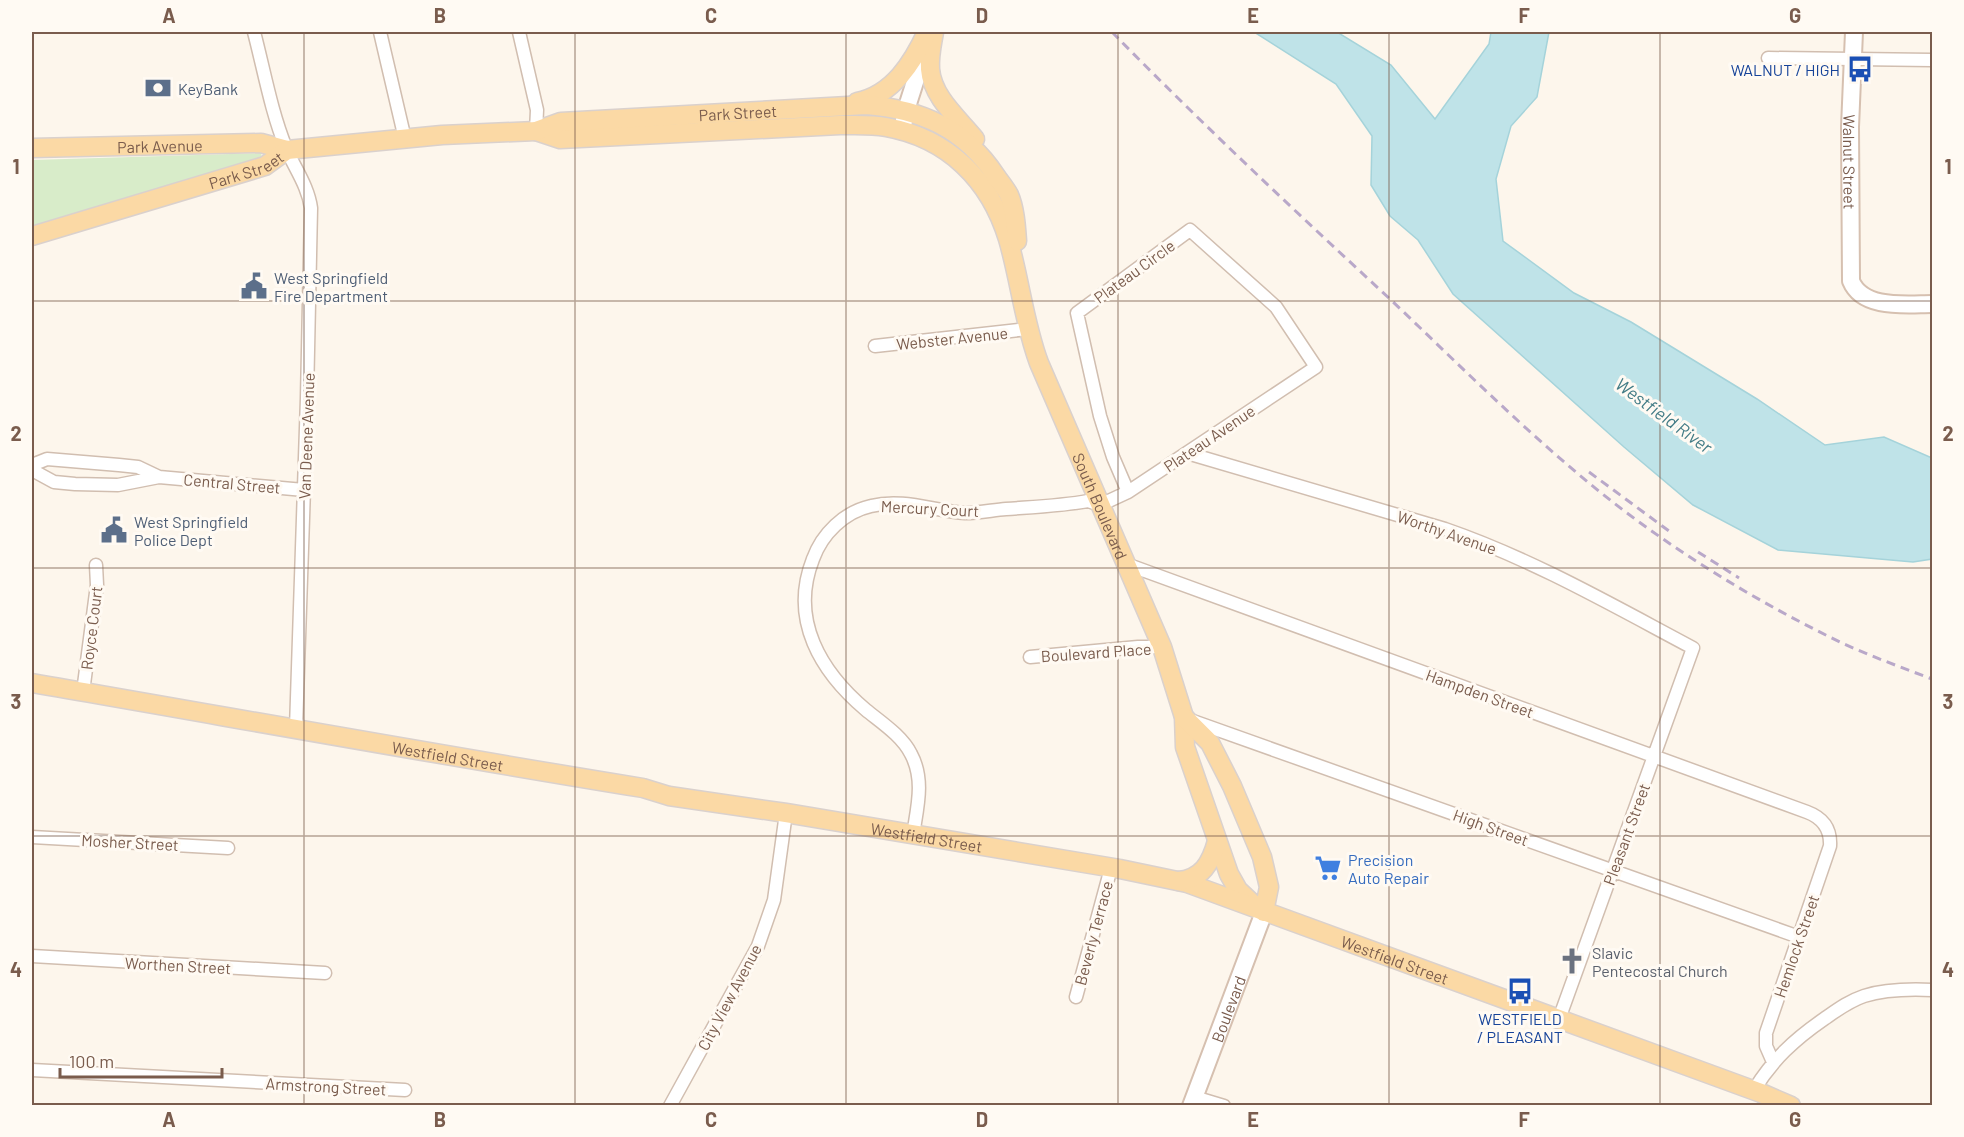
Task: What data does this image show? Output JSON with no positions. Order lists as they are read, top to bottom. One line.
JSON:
{"streets":{"main road":["Park Street","Park Avenue","South Boulevard","Westfield Street"],"street":["Walnut Street","Plateau Circle","Webster Avenue","Van Deene Avenue","Plateau Avenue","Central Street","Mercury Court","Worthy Avenue","Royce Court","Boulevard Place","Hampden Street","High Street","Pleasant Street","Mosher Street","Beverly Terrace","Hemlock Street","Worthen Street","City View Avenue","Boulevard","Armstrong Street"]},"crossings":[["Park Street","Park Avenue"],["Park Street","Van Deene Avenue"],["Park Street","South Boulevard"],["Park Avenue","Van Deene Avenue"],["Plateau Circle","Plateau Avenue"],["Webster Avenue","South Boulevard"],["Van Deene Avenue","Central Street"],["Van Deene Avenue","Westfield Street"],["Plateau Avenue","South Boulevard"],["Plateau Avenue","Mercury Court"],["Plateau Avenue","Worthy Avenue"],["South Boulevard","Mercury Court"],["South Boulevard","Boulevard Place"],["South Boulevard","Hampden Street"],["South Boulevard","Westfield Street"],["South Boulevard","High Street"],["South Boulevard","Boulevard"],["Mercury Court","Westfield Street"],["Worthy Avenue","Pleasant Street"],["Royce Court","Westfield Street"],["Hampden Street","Pleasant Street"],["Hampden Street","Hemlock Street"],["Westfield Street","Pleasant Street"],["Westfield Street","Beverly Terrace"],["Westfield Street","City View Avenue"],["Westfield Street","Boulevard"],["High Street","Pleasant Street"],["High Street","Hemlock Street"]],"water":["Westfield River"],"places":{"bus stop":["WALNUT / HIGH","WESTFIELD / PLEASANT"],"bank":["KeyBank"],"public building":["West Springfield Fire Department","West Springfield Police Dept"],"supermarket":["Precision Auto Repair"],"church":["Slavic Pentecostal Church"]},"scale_bar":"100 m","grid":{"columns":["A","B","C","D","E","F","G"],"rows":["1","2","3","4"]}}
